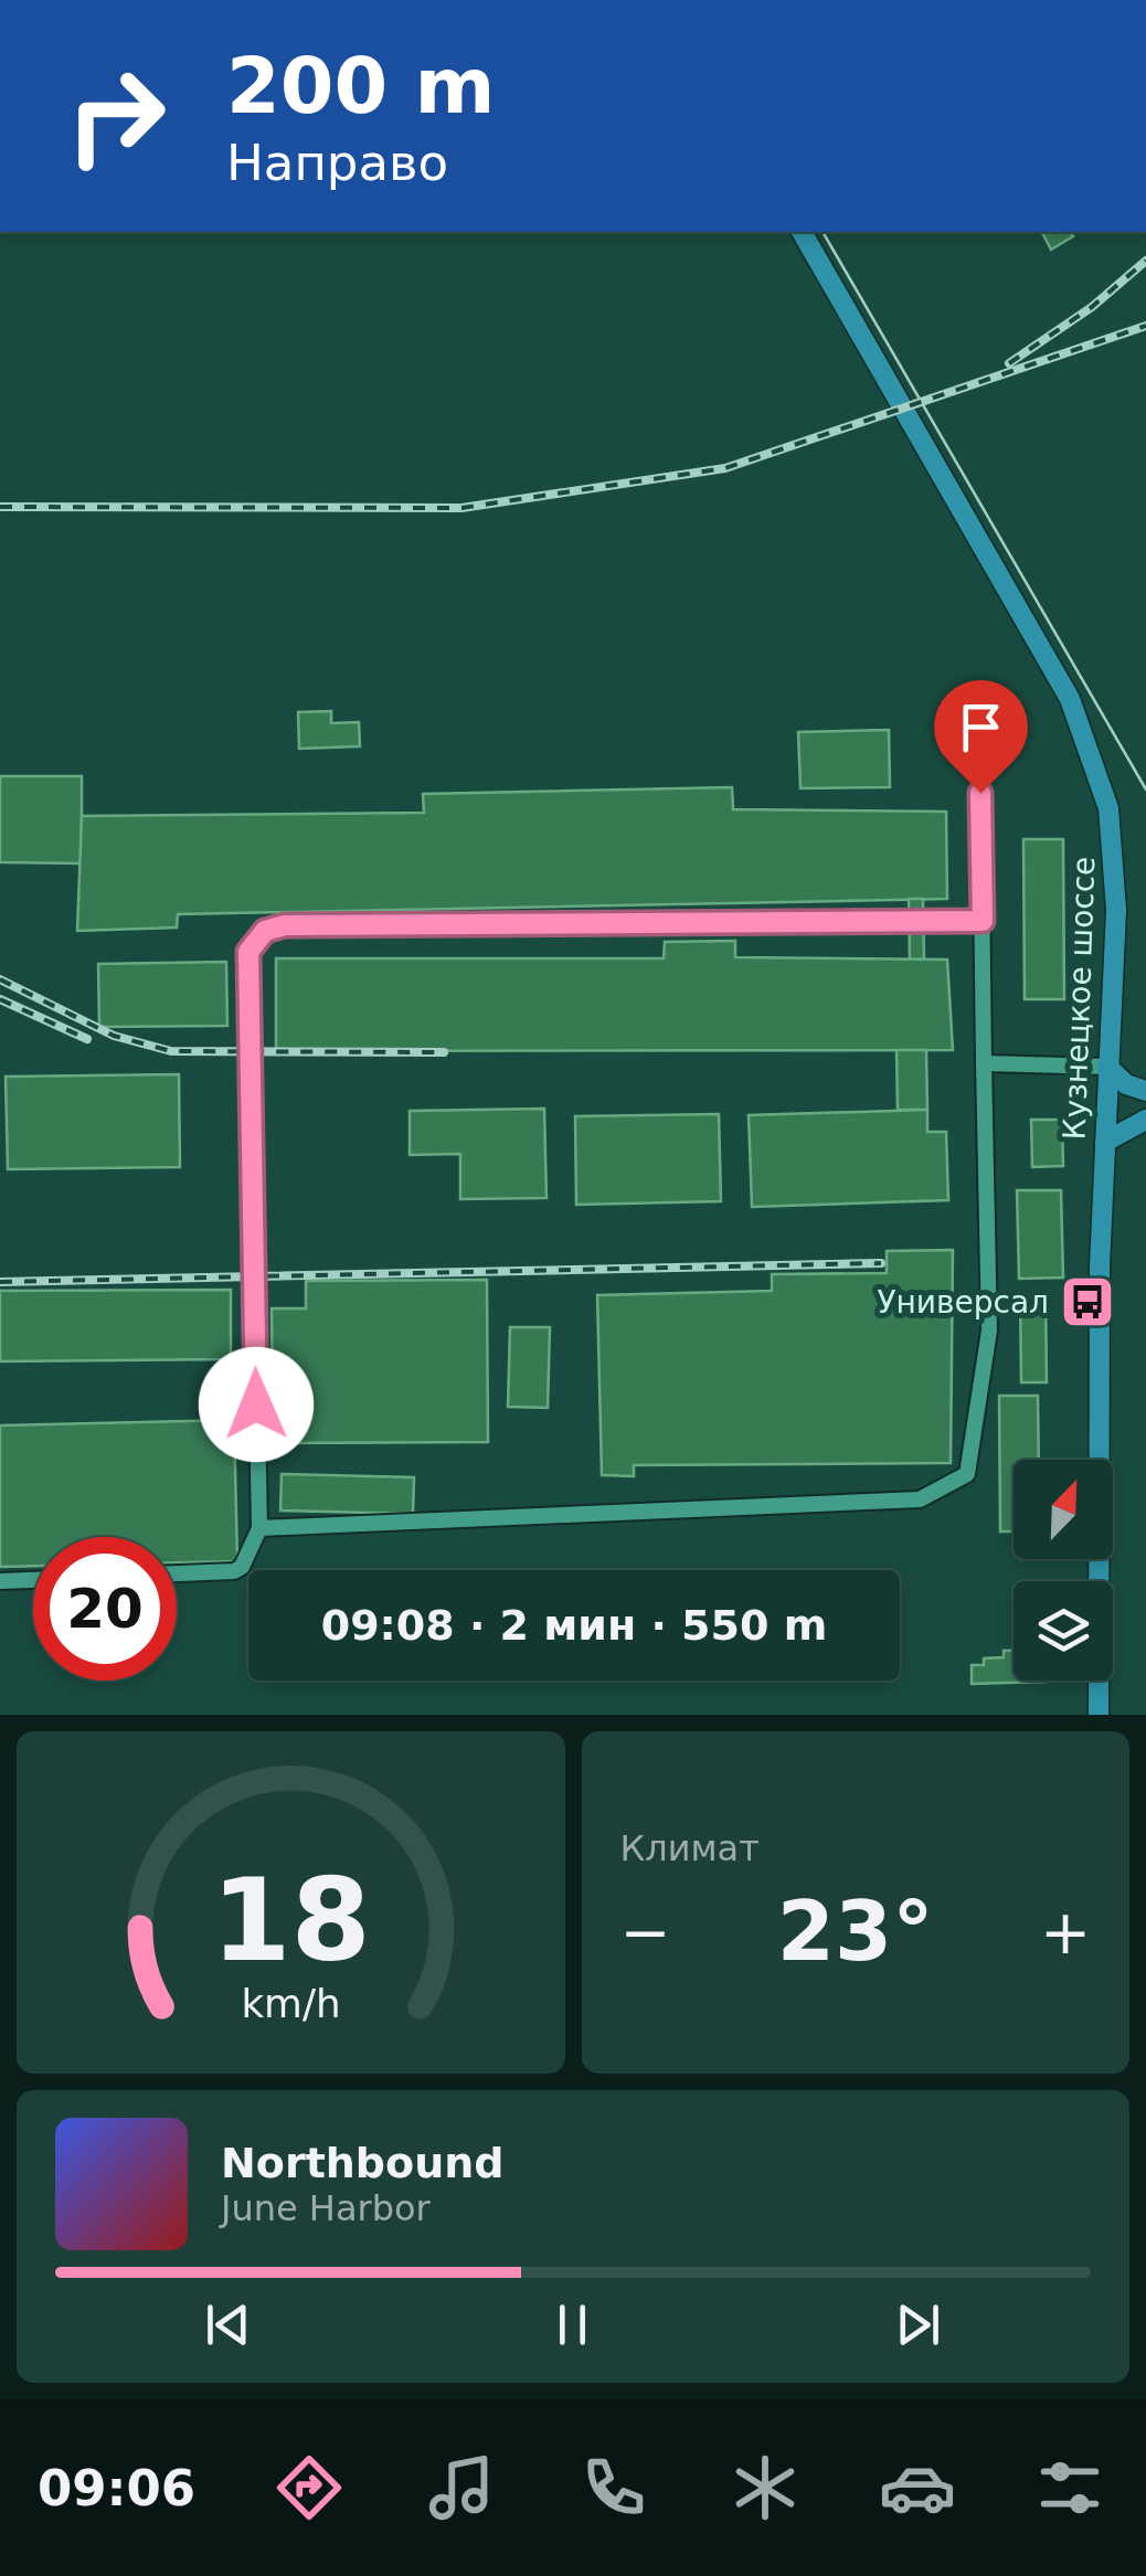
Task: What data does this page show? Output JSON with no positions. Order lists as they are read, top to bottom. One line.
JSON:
{"streets":{"main road":["Кузнецкое шоссе"]},"places":{"bus stop":["Универсал"]},"north":"top right","page":{"turn":["200 m","Направо"],"limit":"20","trip":"09:08 · 2 мин · 550 m","tile":"Климат","heat":["−","23°","+"],"song":["Northbound","June Harbor"],"tabs":"09:06","gauge":["18","km/h"]}}
